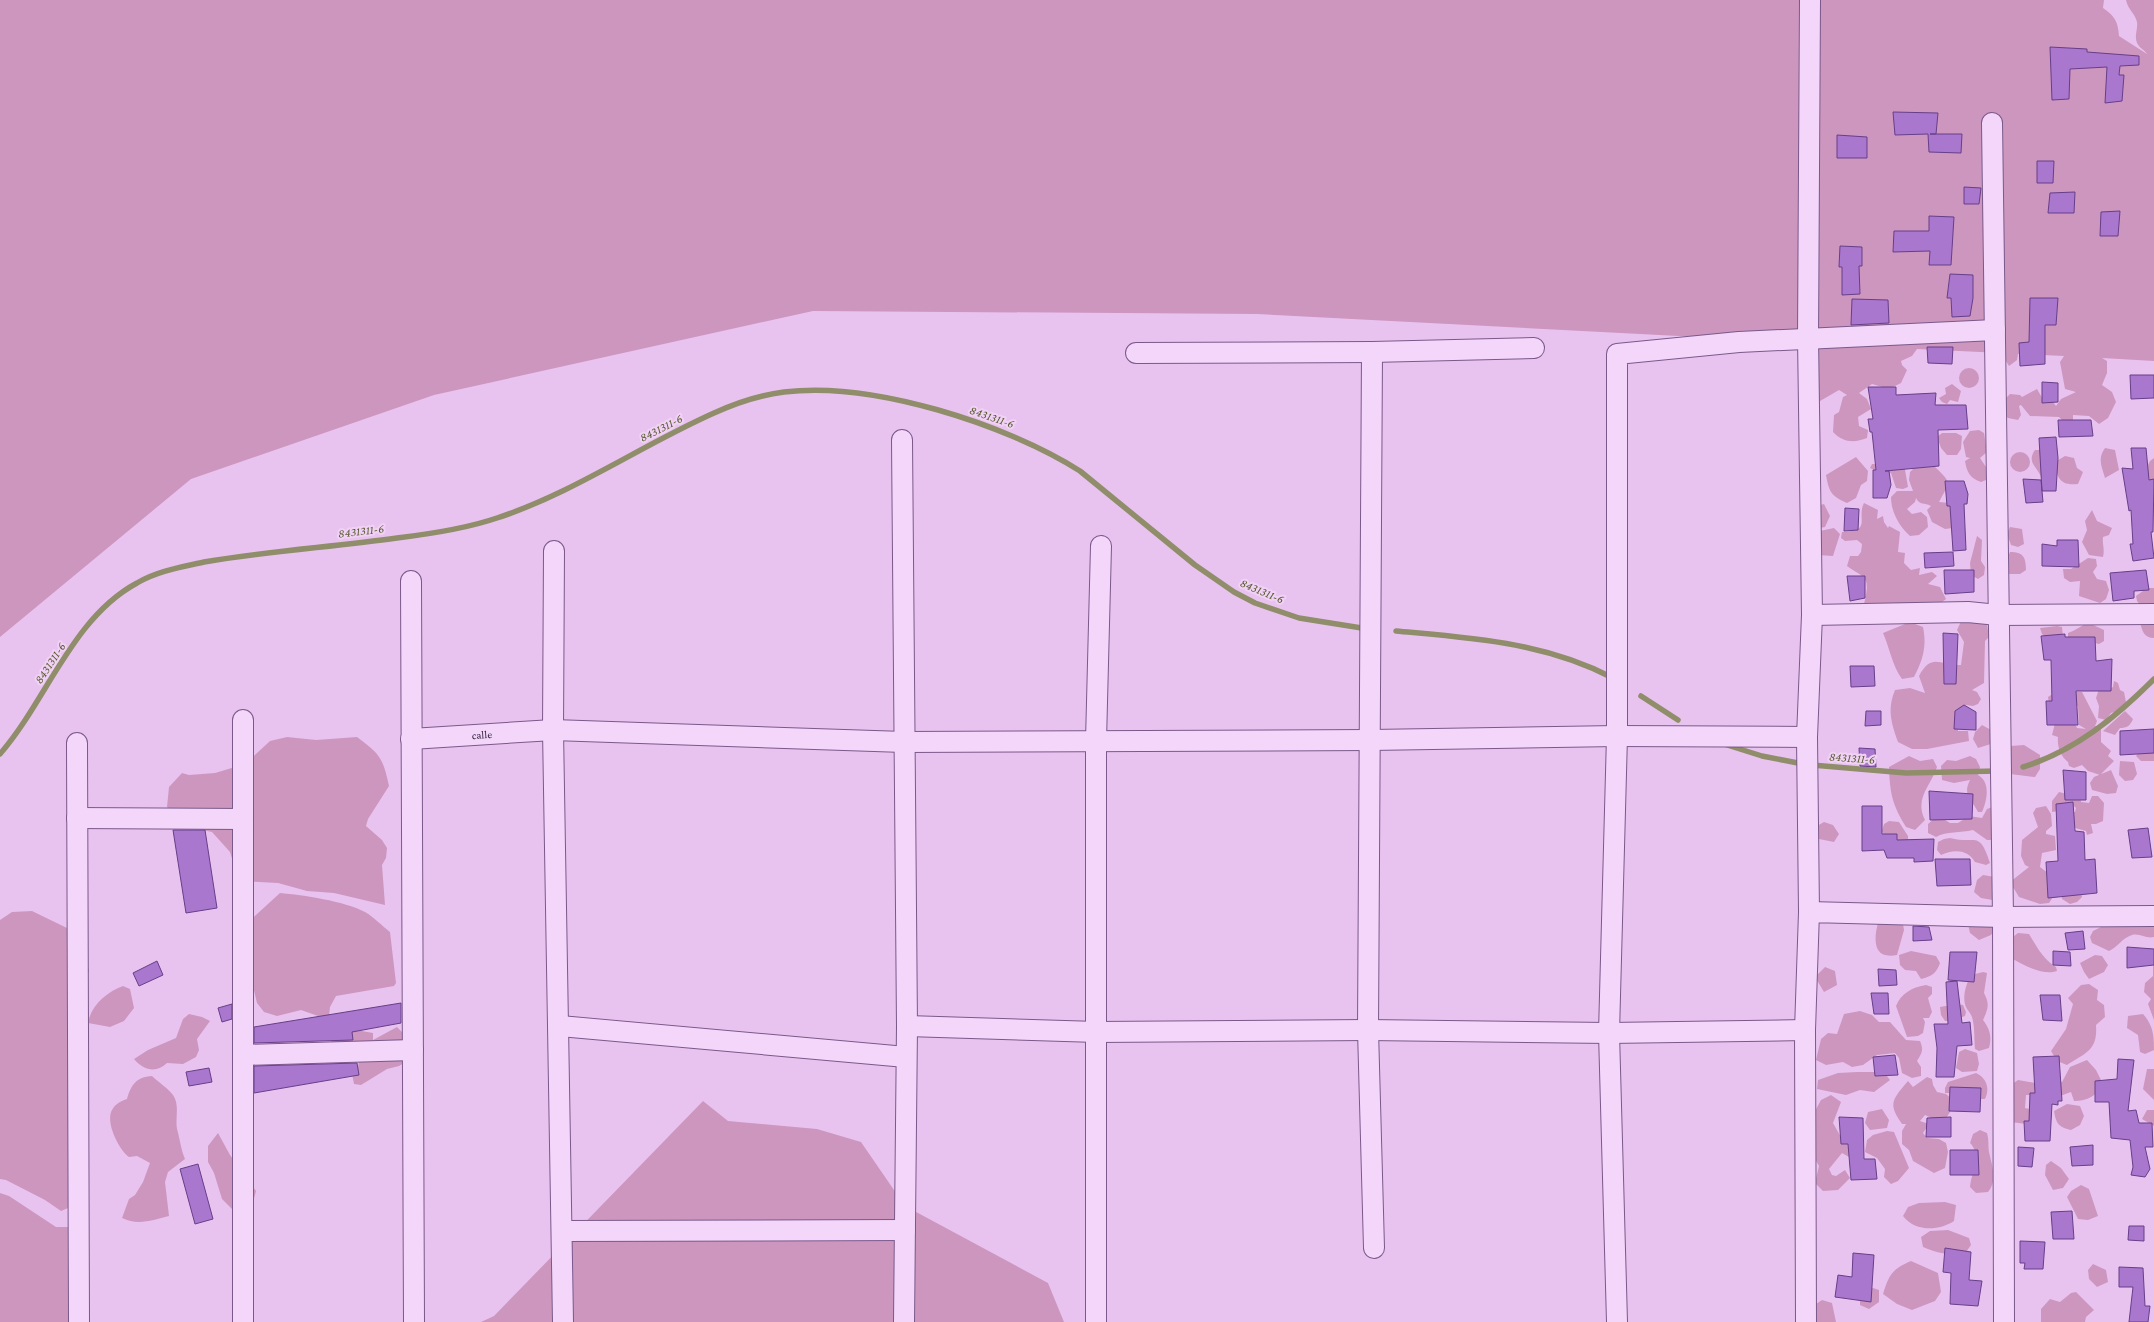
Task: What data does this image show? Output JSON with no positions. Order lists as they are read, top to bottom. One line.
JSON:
{"streets":{"street":["calle"]},"water":["8431311-6"]}
